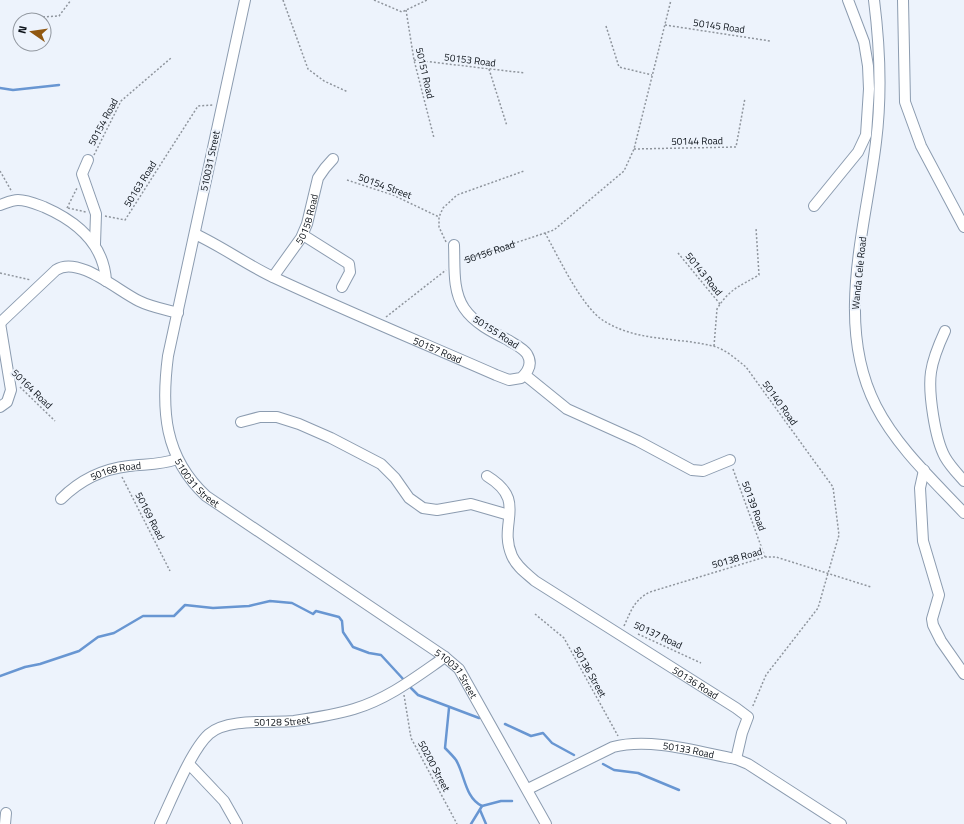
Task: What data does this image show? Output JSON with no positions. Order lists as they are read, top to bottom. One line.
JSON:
{"streets":{"street":["510031 Street","50158 Road","Wanda Cele Road","50155 Road","50157 Road","50168 Road","50136 Road","50128 Street","50133 Road"],"path":["50145 Road","50153 Road","50151 Road","50154 Road","50144 Road","50163 Road","50154 Street","50156 Road","50143 Road","50164 Road","50140 Road","50139 Road","50169 Road","50138 Road","50137 Road","50136 Street","50200 Street"]},"crossings":[["50145 Road","50156 Road"],["50153 Road","50151 Road"],["50144 Road","50156 Road"],["510031 Street","50163 Road"],["510031 Street","50168 Road"],["510031 Street","50128 Street"],["510031 Street","50133 Road"],["50156 Road","50155 Road"],["50156 Road","50157 Road"],["50156 Road","50140 Road"],["50155 Road","50157 Road"],["50140 Road","50138 Road"],["50140 Road","50136 Road"],["50168 Road","50169 Road"],["50139 Road","50138 Road"],["50138 Road","50137 Road"],["50137 Road","50136 Road"],["50136 Street","50133 Road"],["50128 Street","50200 Street"]],"north":"left"}
